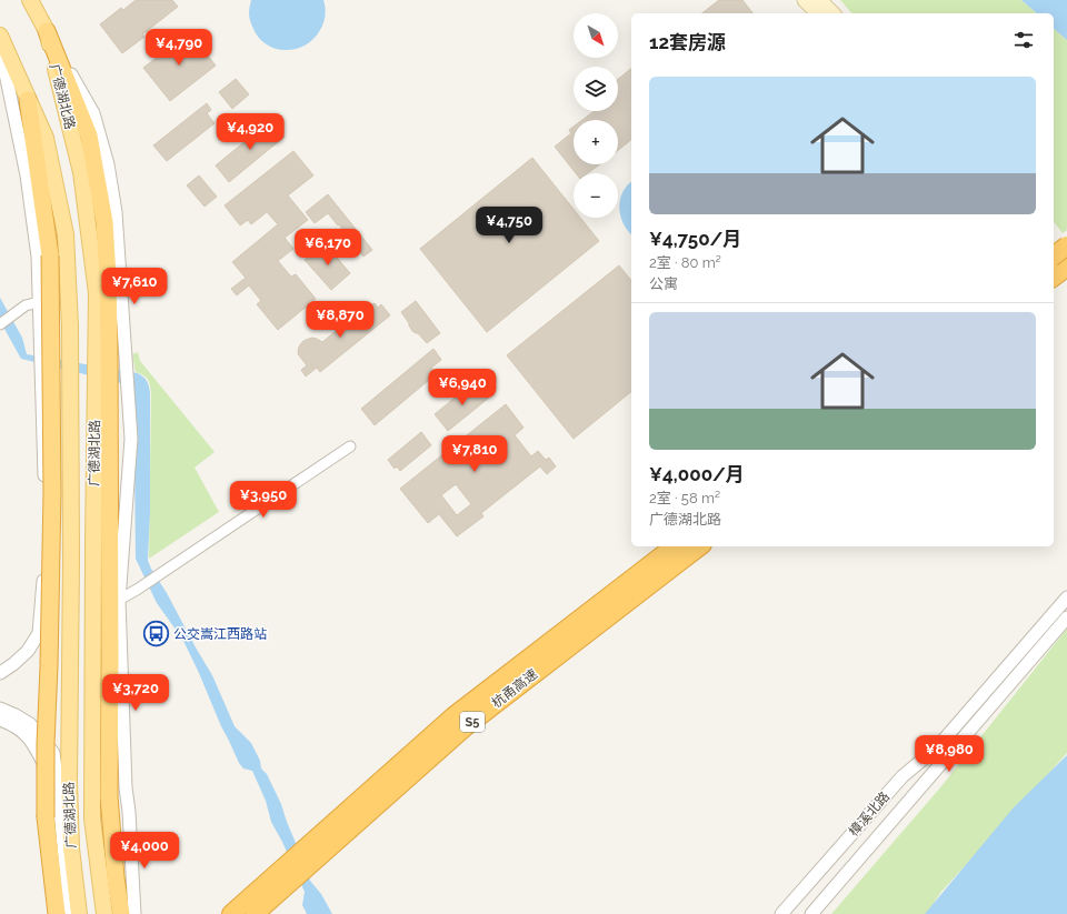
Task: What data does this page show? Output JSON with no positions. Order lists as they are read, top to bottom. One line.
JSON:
{"streets":{"highway":["杭甬高速","S5"],"main road":["广德湖北路"],"street":["樟溪北路"]},"places":{"bus stop":["公交嵩江西路站"]},"north":"bottom right","page":{"map_buttons":["+","−"],"heading":"12套房源","price":["¥4,790","¥4,920","¥4,750","¥6,170","¥7,610","¥8,870","¥6,940","¥7,810","¥3,950","¥3,720","¥8,980","¥4,000"],"list":[{"name":"¥4,750/月","note":"2室 · 80 m² · 公寓"},{"name":"¥4,000/月","note":"2室 · 58 m² · 广德湖北路"}]}}
